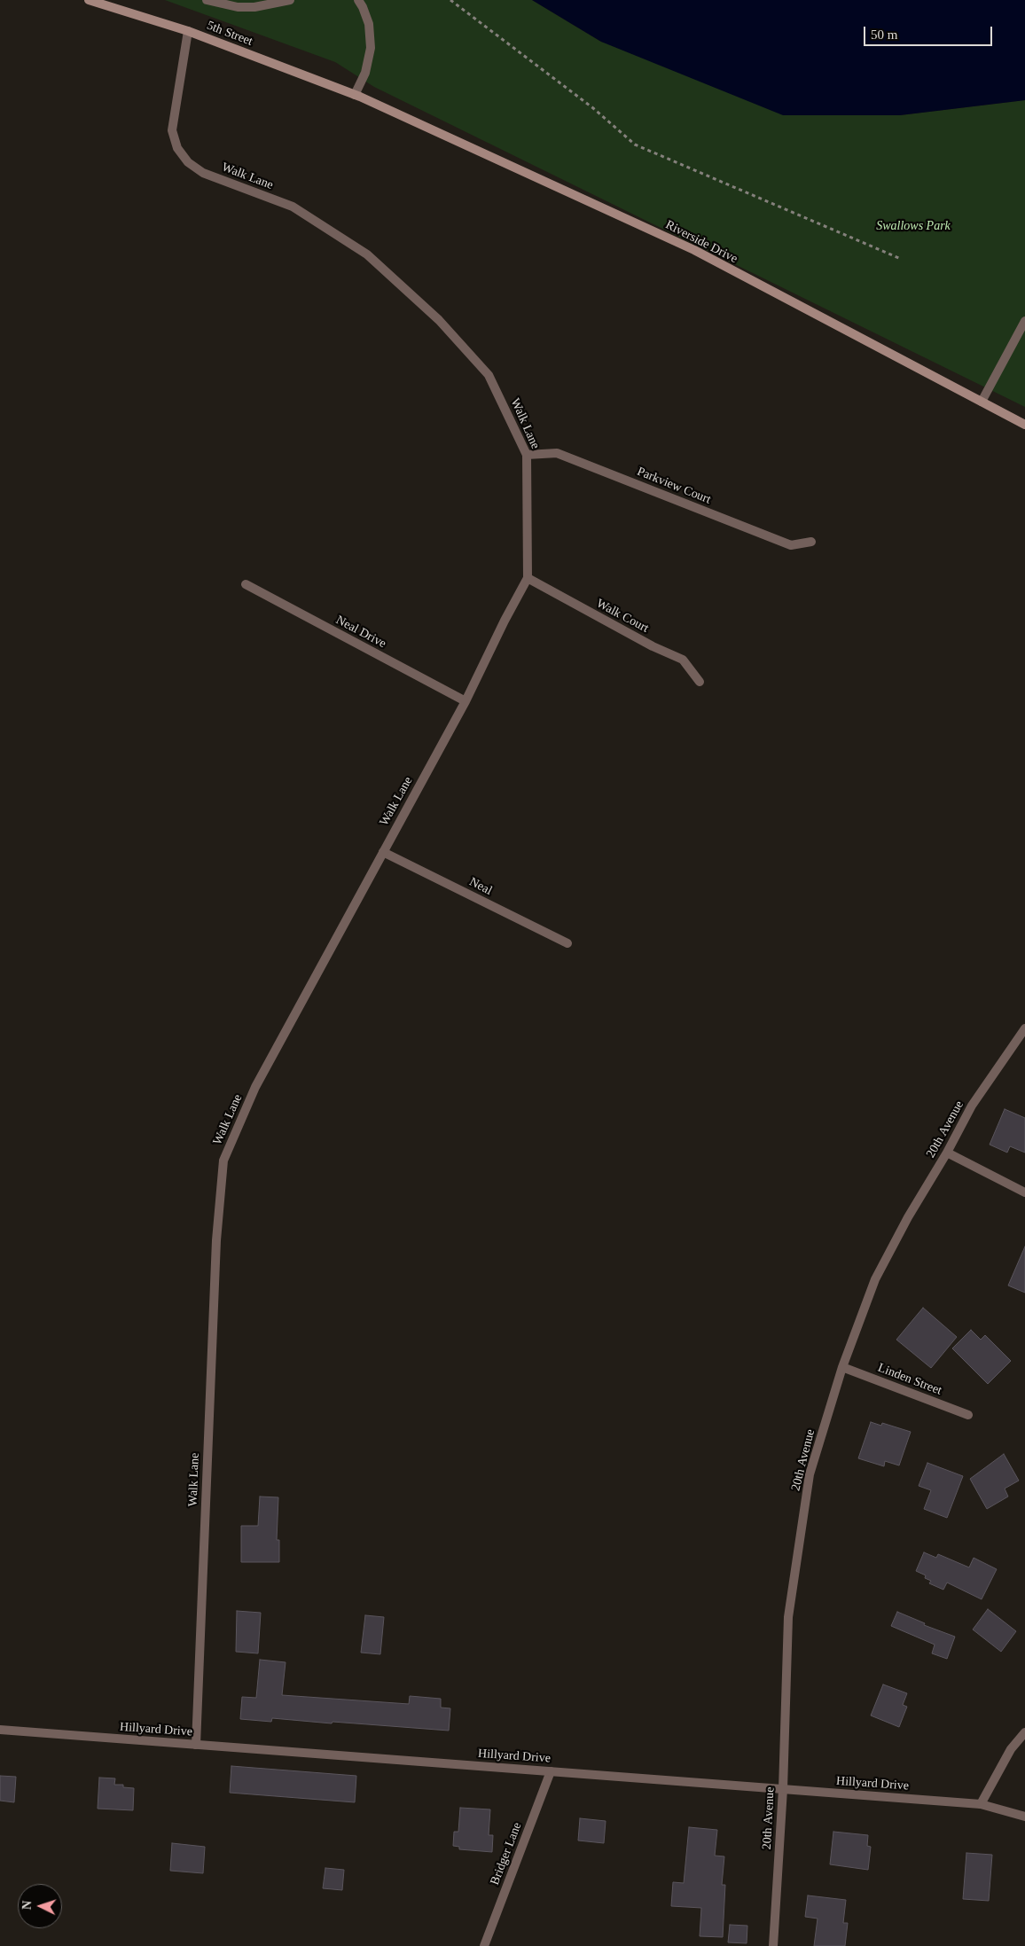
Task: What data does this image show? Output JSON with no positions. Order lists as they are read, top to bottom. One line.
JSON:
{"streets":{"main road":["5th Street","Riverside Drive"],"street":["Walk Lane","Parkview Court","Walk Court","Neal Drive","Neal","20th Avenue","Linden Street","Hillyard Drive","Bridger Lane"]},"crossings":[["5th Street","Walk Lane"],["5th Street","Riverside Drive"],["Walk Lane","Parkview Court"],["Walk Lane","Walk Court"],["Walk Lane","Neal Drive"],["Walk Lane","Neal"],["Walk Lane","Hillyard Drive"],["20th Avenue","Linden Street"],["20th Avenue","Hillyard Drive"],["Hillyard Drive","Bridger Lane"]],"parks":["Swallows Park"],"scale_bar":"50 m","north":"left"}
